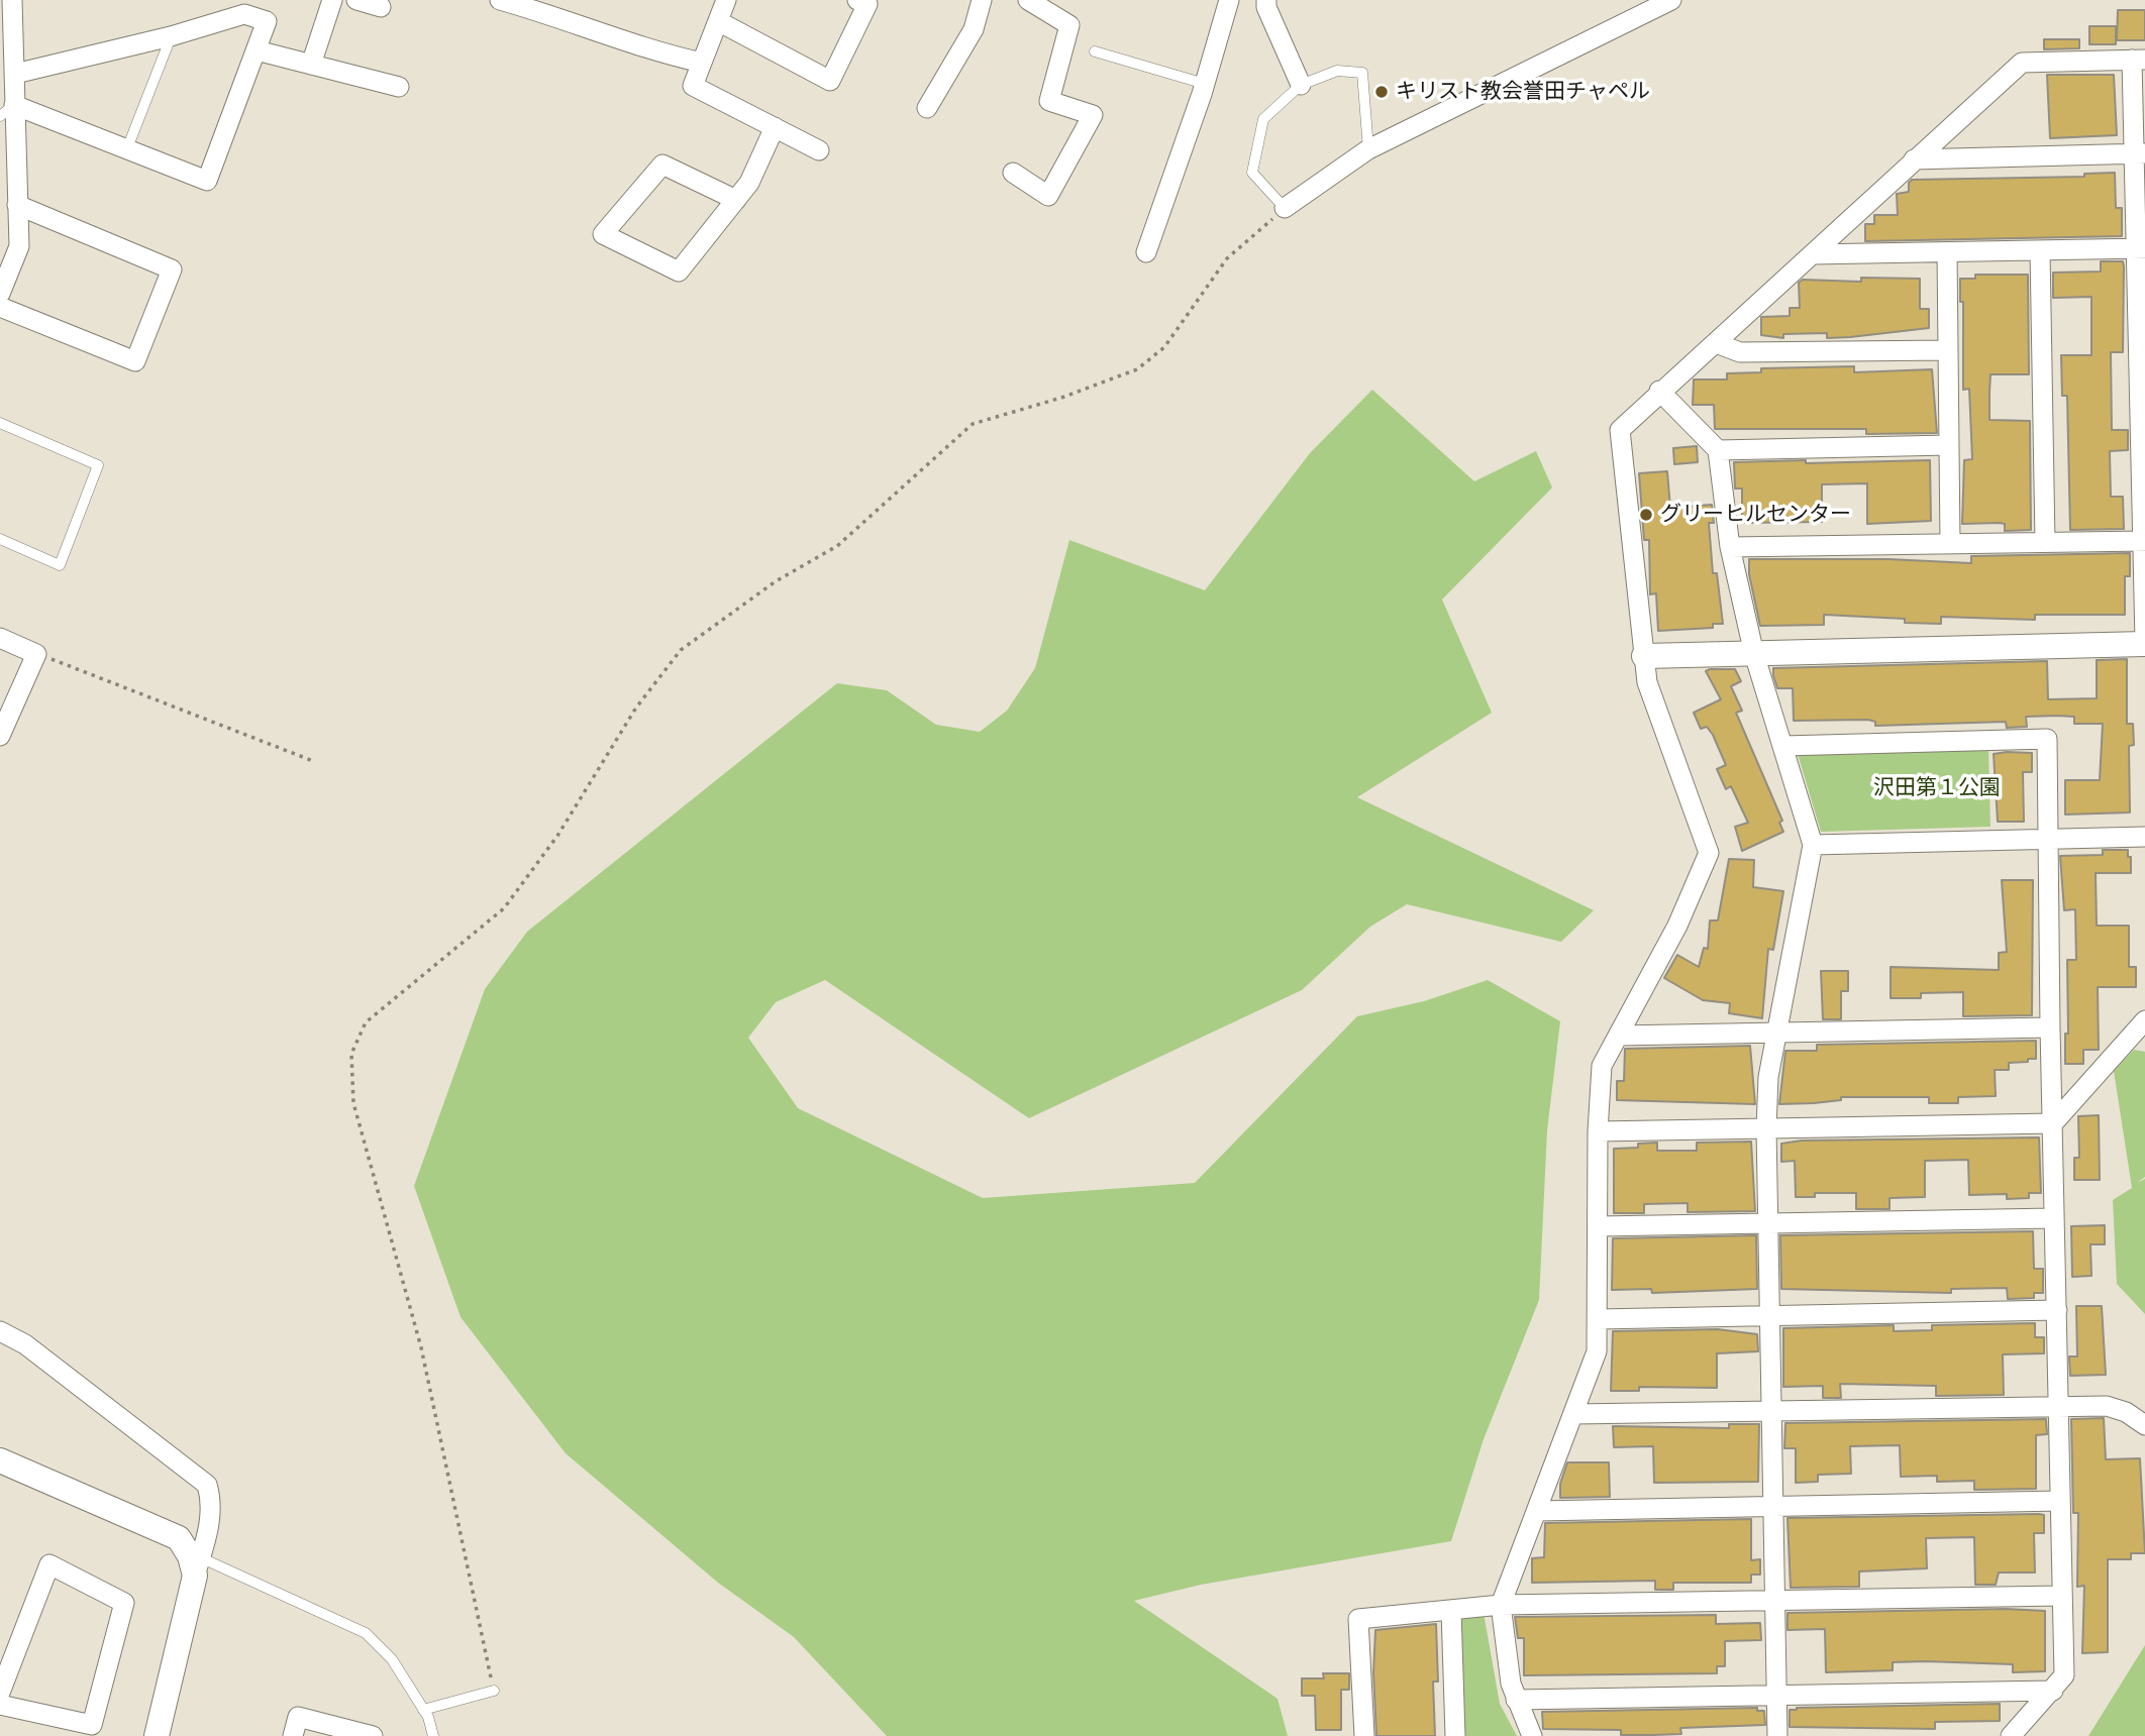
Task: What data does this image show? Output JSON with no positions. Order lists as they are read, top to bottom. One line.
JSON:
{"parks":["沢田第１公園"],"places":["キリスト教会誉田チャペル","グリーヒルセンター"]}
